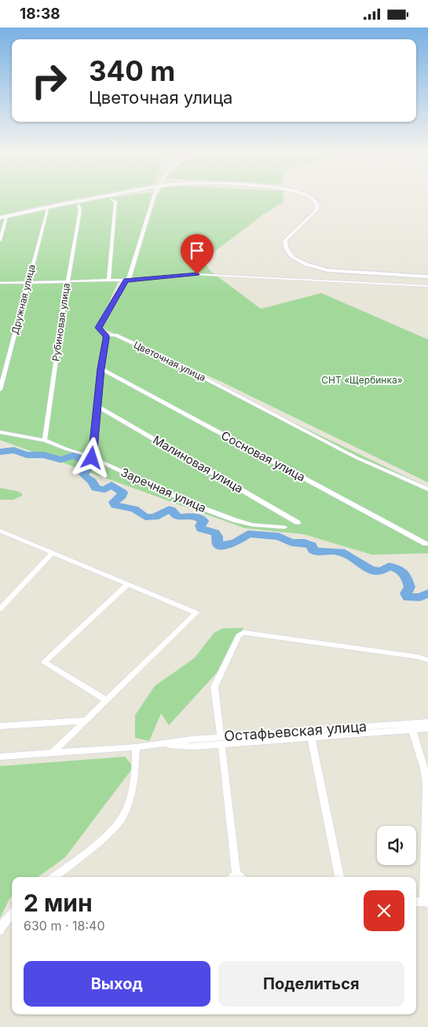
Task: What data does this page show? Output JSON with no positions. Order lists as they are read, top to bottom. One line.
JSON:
{"streets":{"street":["Дружная улица","Рубиновая улица","Цветочная улица","Сосновая улица","Малиновая улица","Заречная улица","Остафьевская улица"]},"crossings":[["Рубиновая улица","Заречная улица"]],"parks":["СНТ «Щербинка»"],"page":{"status":"18:38","turn":["340 m","Цветочная улица"],"heading":["2 мин","630 m · 18:40"],"buttons":["Выход","Поделиться"]}}
